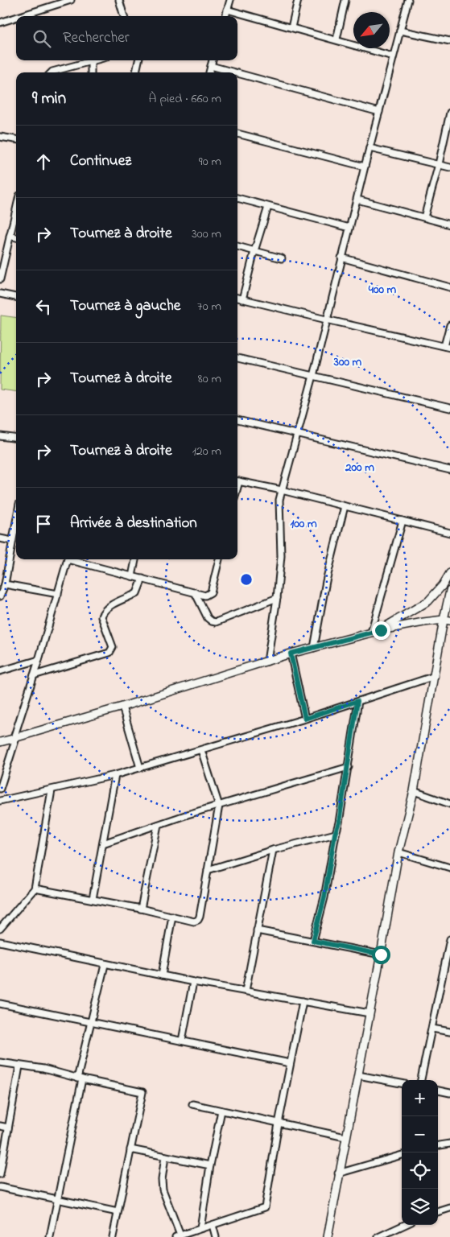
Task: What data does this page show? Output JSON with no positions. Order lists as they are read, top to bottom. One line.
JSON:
{"north":"bottom left","page":{"search":"Rechercher","heading":["9 min","À pied · 660 m"],"list":[["Continuez","90 m"],["Tournez à droite","300 m"],["Tournez à gauche","70 m"],["Tournez à droite","80 m"],["Tournez à droite","120 m"],"Arrivée à destination"],"map_buttons":["+","−"]},"rings":["400 m","300 m","200 m","100 m"]}
